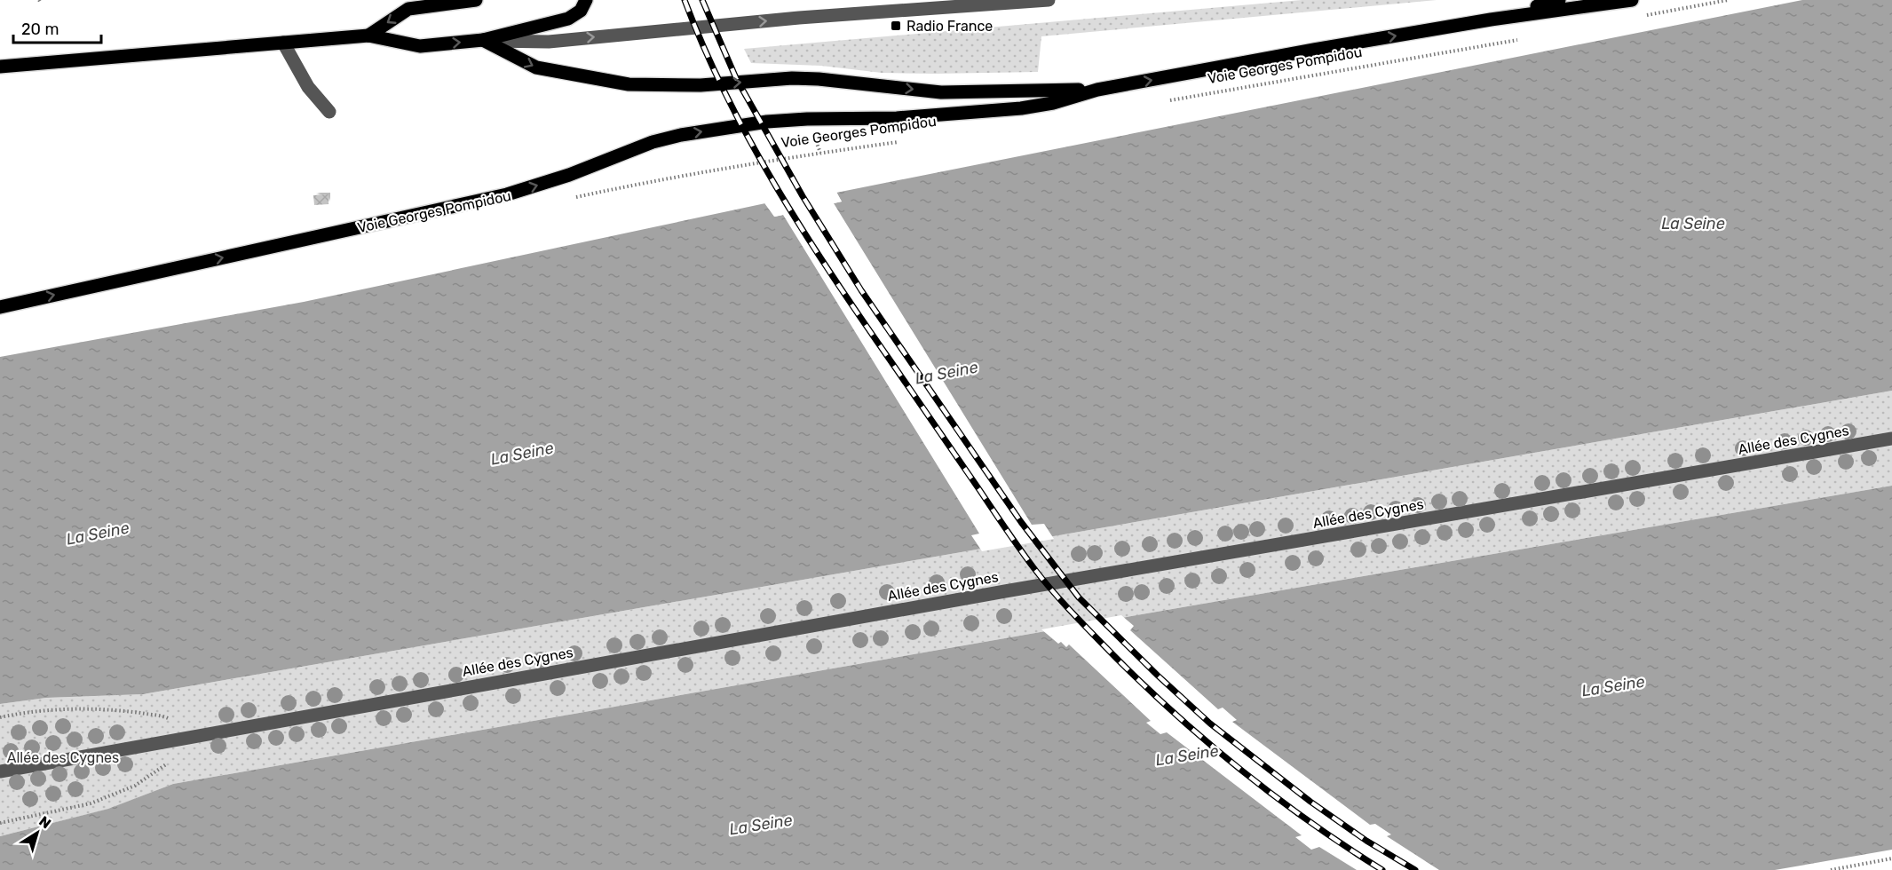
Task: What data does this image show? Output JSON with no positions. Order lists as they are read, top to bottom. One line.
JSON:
{"streets":{"main road":["Voie Georges Pompidou"],"street":["Allée des Cygnes"]},"water":["La Seine"],"parks":["Allée des Cygnes"],"places":{"transit":["Radio France"]},"scale_bar":"20 m","north":"top right"}
